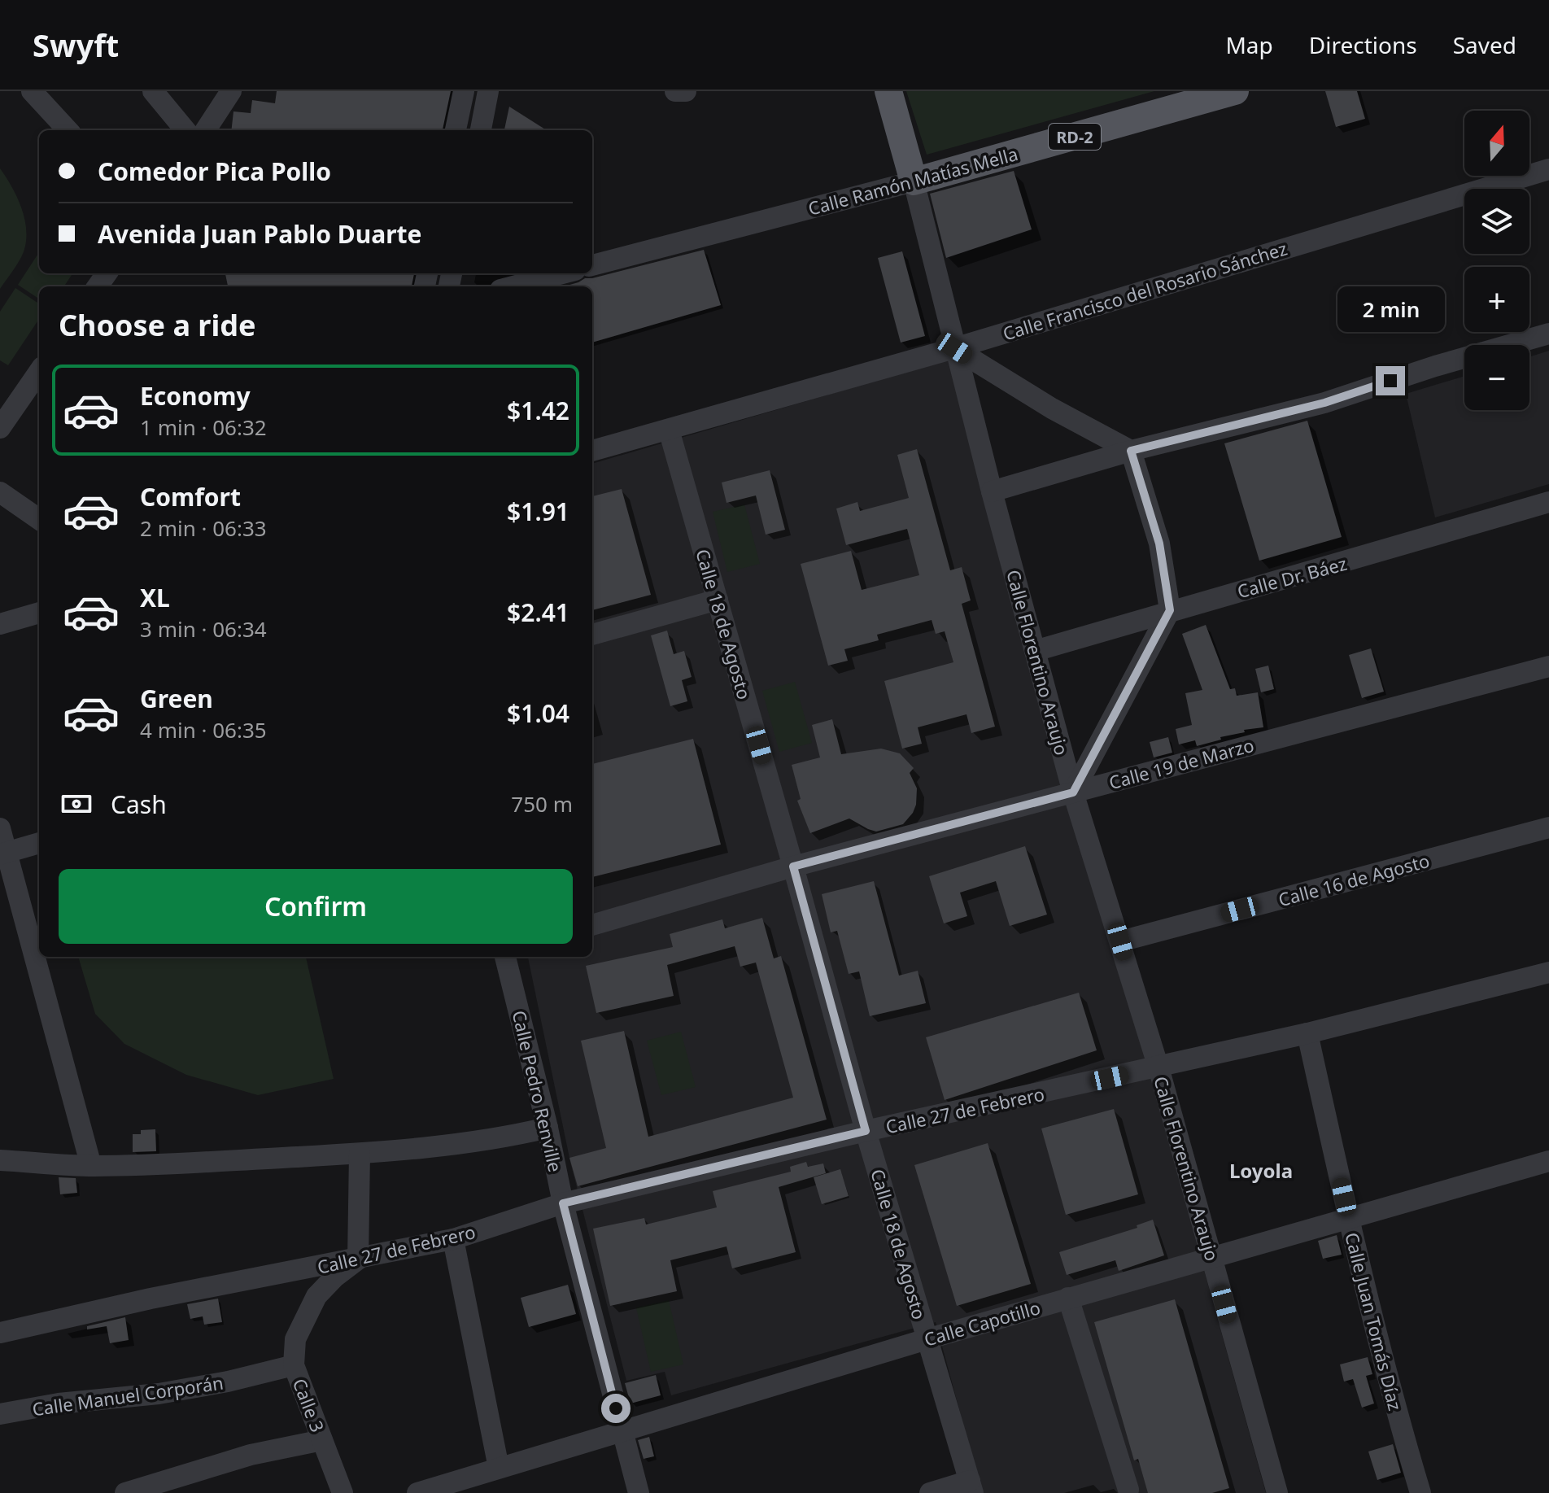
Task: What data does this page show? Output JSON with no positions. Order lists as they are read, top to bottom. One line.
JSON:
{"streets":{"main road":["RD-2","Calle Ramón Matías Mella","Calle Florentino Araujo"],"street":["Calle Francisco del Rosario Sánchez","Calle Dr. Báez","Calle 18 de Agosto","Calle 19 de Marzo","Calle 16 de Agosto","Calle Pedro Renville","Calle 27 de Febrero","Calle Juan Tomás Díaz","Calle Capotillo","Calle Manuel Corporán","Calle 3"]},"crossings":[["Calle Ramón Matías Mella","Calle Florentino Araujo"],["Calle Francisco del Rosario Sánchez","Calle 18 de Agosto"],["Calle Francisco del Rosario Sánchez","Calle Florentino Araujo"],["Calle Dr. Báez","Calle Florentino Araujo"],["Calle 18 de Agosto","Calle 19 de Marzo"],["Calle 18 de Agosto","Calle 27 de Febrero"],["Calle 18 de Agosto","Calle Capotillo"],["Calle Florentino Araujo","Calle 19 de Marzo"],["Calle Florentino Araujo","Calle 16 de Agosto"],["Calle Florentino Araujo","Calle 27 de Febrero"],["Calle Florentino Araujo","Calle Capotillo"],["Calle Pedro Renville","Calle 27 de Febrero"],["Calle Pedro Renville","Calle Capotillo"],["Calle 27 de Febrero","Calle Juan Tomás Díaz"],["Calle 27 de Febrero","Calle 3"],["Calle Juan Tomás Díaz","Calle Capotillo"],["Calle Manuel Corporán","Calle 3"]],"districts":["Loyola"],"north":"top","page":{"header":"Swyft","nav":["Map","Directions","Saved"],"map_buttons":["+","−"],"banner":["Comedor Pica Pollo","Avenida Juan Pablo Duarte"],"bubble":"2 min","heading":"Choose a ride","list":[{"name":"Economy","note":"1 min · 06:32","value":"$1.42"},{"name":"Comfort","note":"2 min · 06:33","value":"$1.91"},{"name":"XL","note":"3 min · 06:34","value":"$2.41"},{"name":"Green","note":"4 min · 06:35","value":"$1.04"}],"pay":["Cash","750 m"],"buttons":"Confirm"}}
